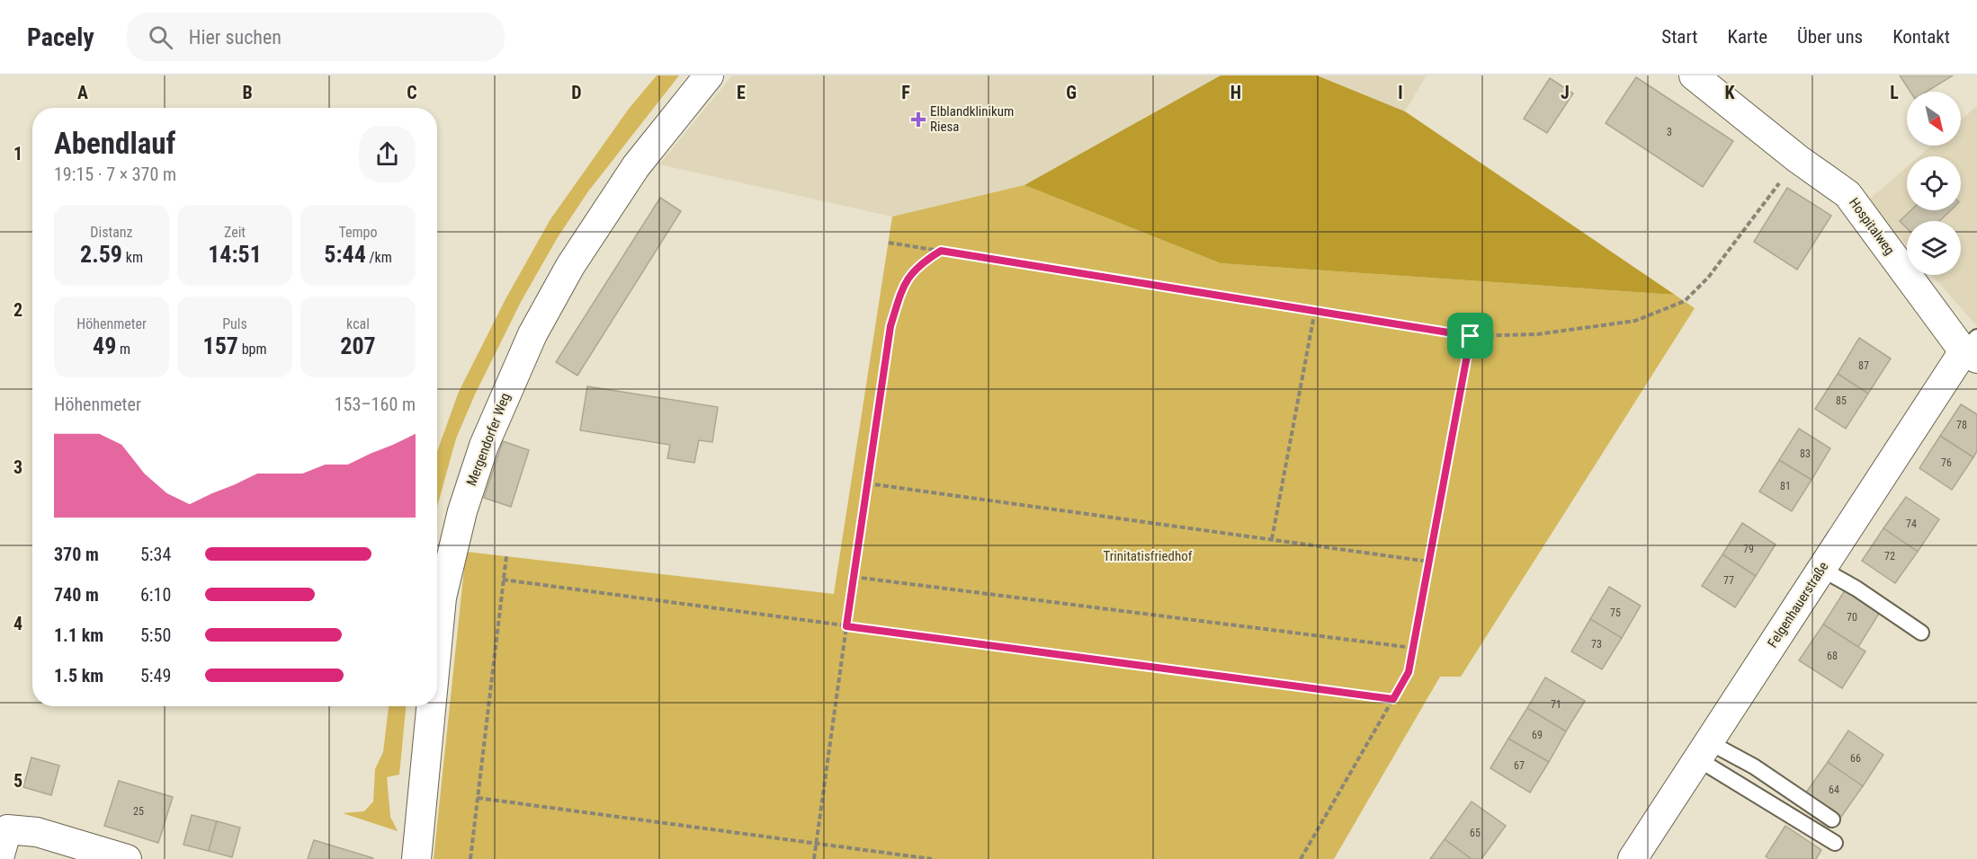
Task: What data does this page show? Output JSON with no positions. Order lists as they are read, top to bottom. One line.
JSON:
{"streets":{"street":["Hospitalweg","Mergendorfer Weg","Felgenhauerstraße"]},"crossings":[["Hospitalweg","Felgenhauerstraße"]],"parks":["Trinitatisfriedhof"],"places":{"health":["Elblandklinikum Riesa"]},"house_numbers":["3","87","85","78","83","76","81","74","79","72","77","75","70","73","68","71","69","66","67","64","25","65"],"north":"bottom right","page":{"header":"Pacely","search":"Hier suchen","nav":["Start","Karte","Über uns","Kontakt"],"heading":["Abendlauf","19:15 · 7 × 370 m"],"stats":[["Distanz","2.59 km"],["Zeit","14:51"],["Tempo","5:44 /km"],["Höhenmeter","49 m"],["Puls","157 bpm"],["kcal","207"]],"chart":["Höhenmeter","153–160 m"],"list":[{"name":"370 m","note":"5:34"},{"name":"740 m","note":"6:10"},{"name":"1.1 km","note":"5:50"},{"name":"1.5 km","note":"5:49"}]},"grid":{"columns":["A","B","C","D","E","F","G","H","I","J","K","L"],"rows":["1","2","3","4","5"]}}
